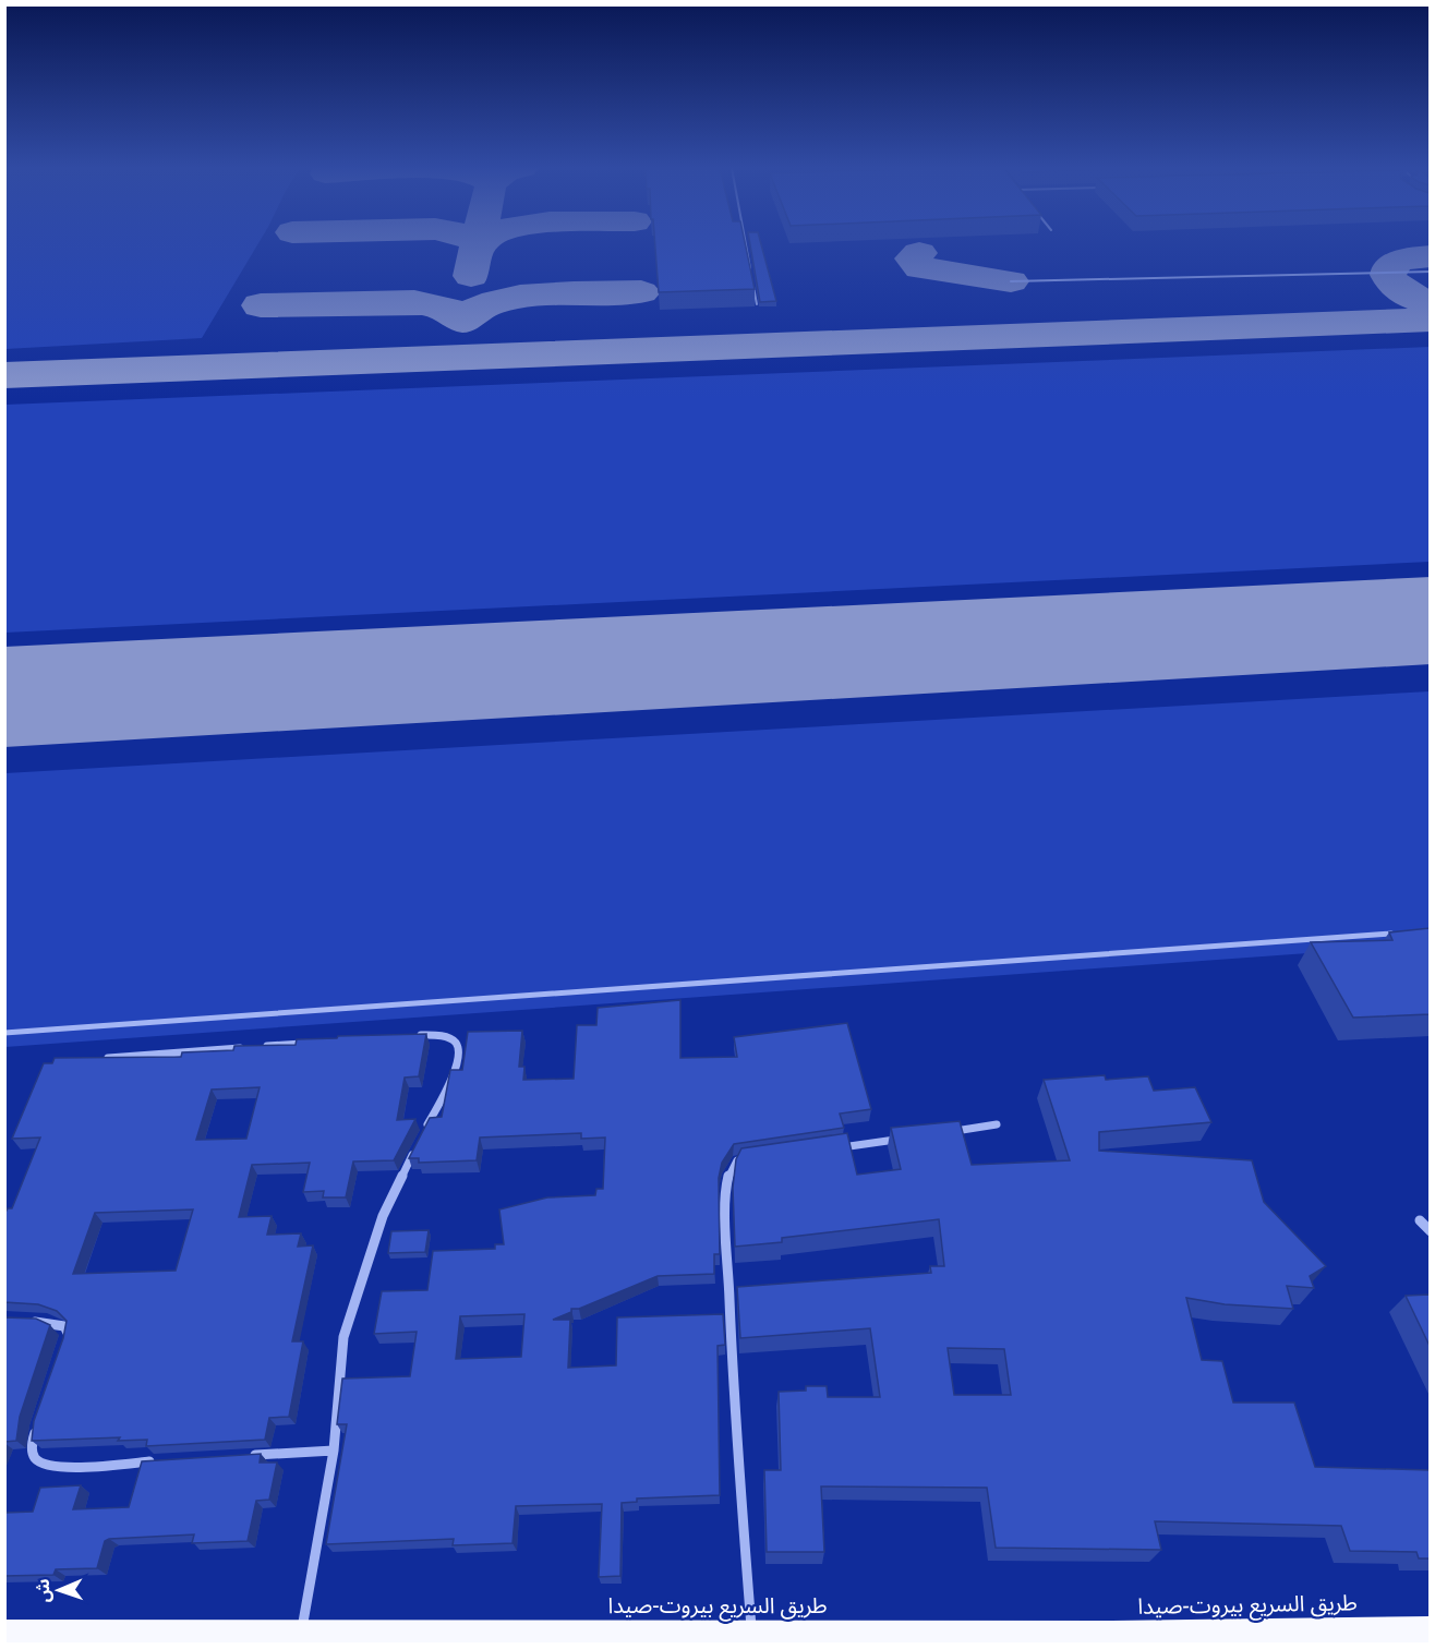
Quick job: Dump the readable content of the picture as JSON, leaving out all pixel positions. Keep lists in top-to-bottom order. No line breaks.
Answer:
{"streets":{"highway":["طريق السريع بيروت-صيدا"]},"north":"left"}
